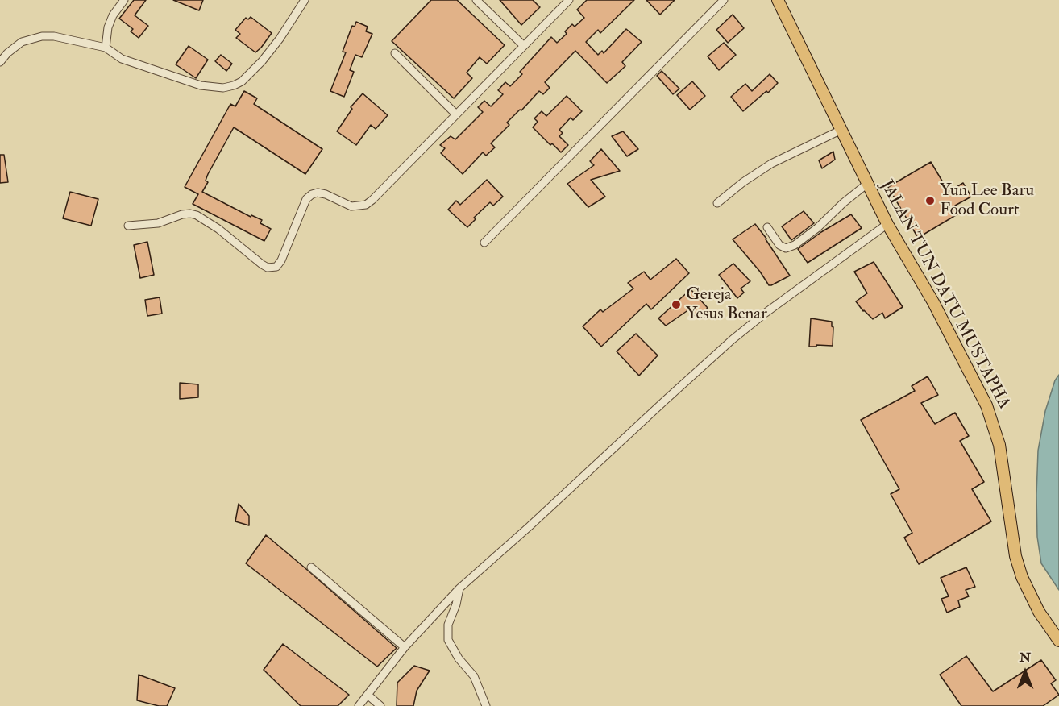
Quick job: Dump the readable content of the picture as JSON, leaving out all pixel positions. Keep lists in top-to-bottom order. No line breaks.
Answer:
{"streets":{"main road":["JALAN TUN DATU MUSTAPHA"]},"places":["Yun Lee Baru Food Court","Gereja Yesus Benar"],"north":"top"}
